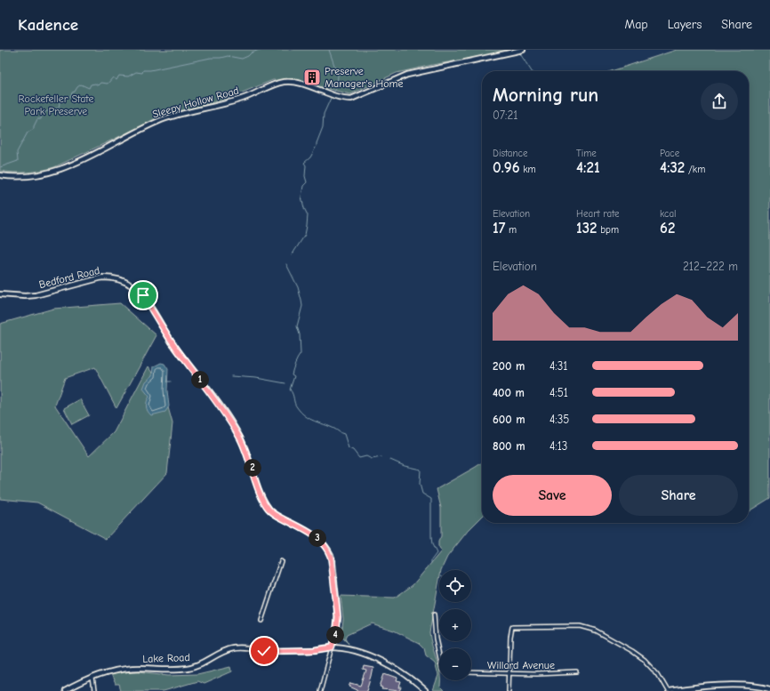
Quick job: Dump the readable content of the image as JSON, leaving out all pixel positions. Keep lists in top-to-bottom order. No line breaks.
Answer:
{"streets":{"street":["Sleepy Hollow Road","Bedford Road","Lake Road","Willard Avenue"]},"crossings":[["Bedford Road","Lake Road"]],"parks":["Rockefeller State Park Preserve"],"places":{"building":["Preserve Manager's Home"]},"page":{"header":"Kadence","nav":["Map","Layers","Share"],"heading":["Morning run","07:21"],"stats":[["Distance","0.96 km"],["Time","4:21"],["Pace","4:32 /km"],["Elevation","17 m"],["Heart rate","132 bpm"],["kcal","62"]],"chart":["Elevation","212–222 m"],"list":[{"name":"200 m","note":"4:31"},{"name":"400 m","note":"4:51"},{"name":"600 m","note":"4:35"},{"name":"800 m","note":"4:13"}],"pins":["1","2","3","4"],"buttons":["Save","Share"],"map_buttons":["+","−"]}}
